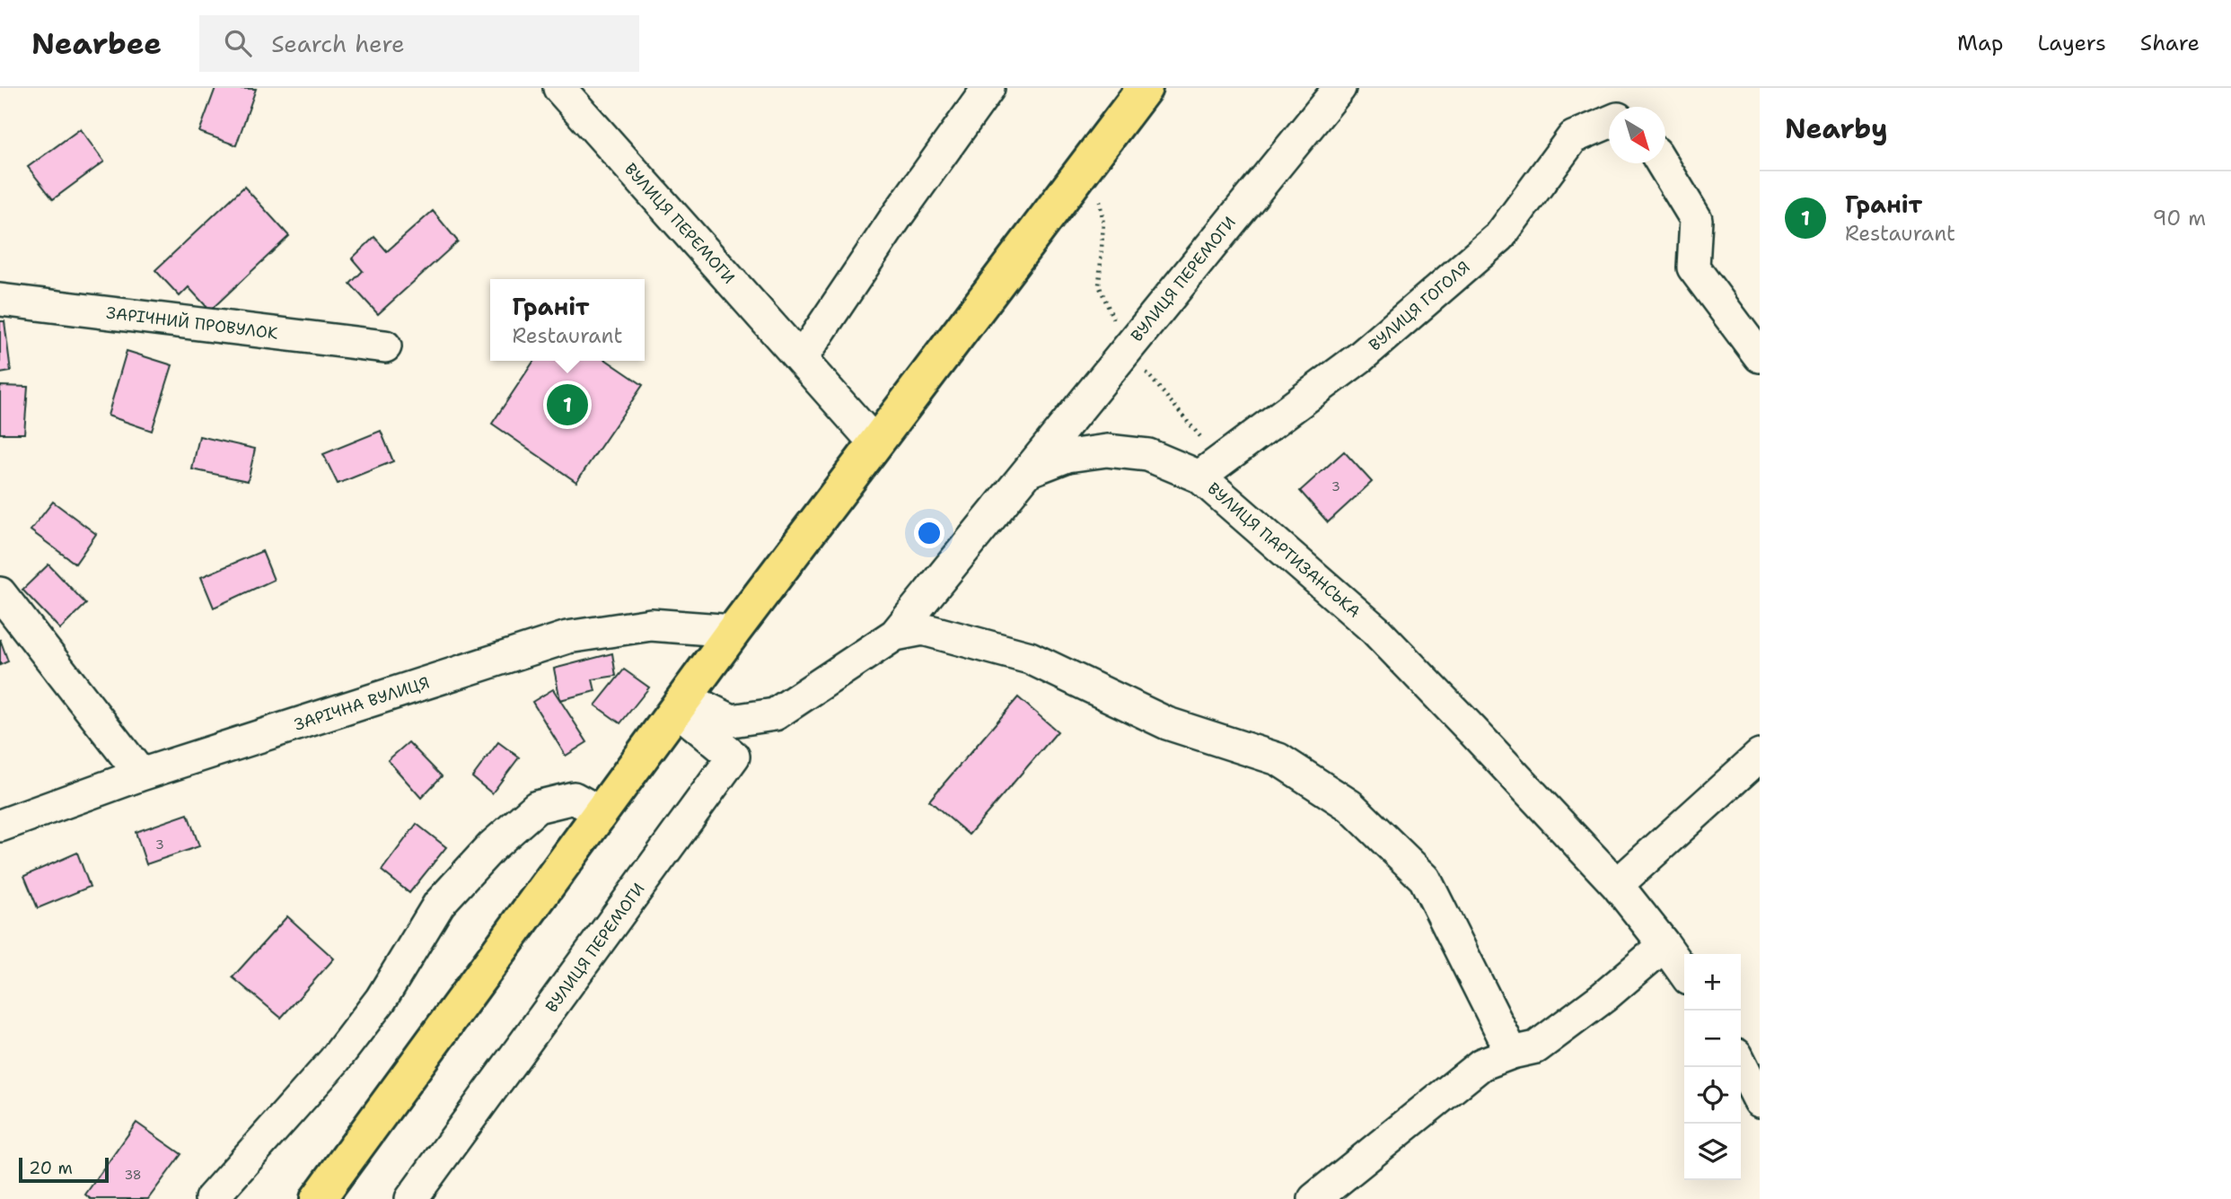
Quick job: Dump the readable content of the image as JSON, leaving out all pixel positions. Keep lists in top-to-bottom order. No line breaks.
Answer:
{"streets":{"street":["ВУЛИЦЯ ПЕРЕМОГИ","ВУЛИЦЯ ГОГОЛЯ","ЗАРІЧНИЙ ПРОВУЛОК","ВУЛИЦЯ ПАРТИЗАНСЬКА","ЗАРІЧНА ВУЛИЦЯ"]},"crossings":[["ВУЛИЦЯ ПЕРЕМОГИ","ВУЛИЦЯ ПАРТИЗАНСЬКА"],["ВУЛИЦЯ ГОГОЛЯ","ВУЛИЦЯ ПАРТИЗАНСЬКА"]],"house_numbers":["3","3","38"],"scale_bar":"20 m","north":"bottom right","page":{"header":"Nearbee","search":"Search here","nav":["Map","Layers","Share"],"heading":"Nearby","list":[{"mark":"1","name":"Граніт","note":"Restaurant","value":"90 m"}],"popup":["Граніт","Restaurant"],"pins":"1","map_buttons":["+","−"],"scale":"20 m"}}
